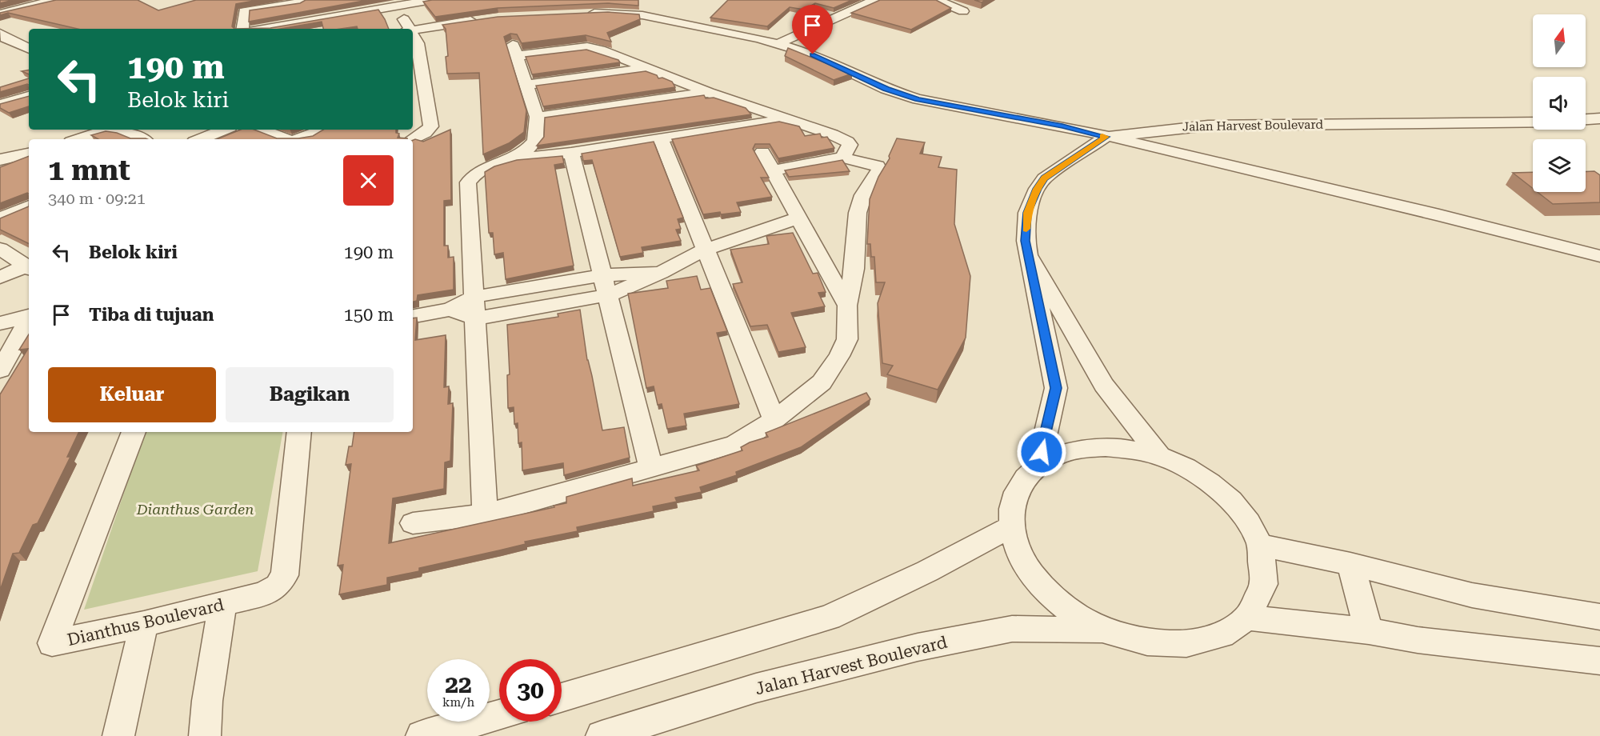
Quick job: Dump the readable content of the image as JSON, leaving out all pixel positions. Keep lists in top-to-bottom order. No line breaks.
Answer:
{"streets":{"street":["Jalan Harvest Boulevard","Dianthus Boulevard"]},"parks":["Dianthus Garden"],"north":"top","page":{"turn":["190 m","Belok kiri"],"heading":["1 mnt","340 m · 09:21"],"list":[{"name":"Belok kiri","value":"190 m"},{"name":"Tiba di tujuan","value":"150 m"}],"buttons":["Keluar","Bagikan"],"speed":"22 km/h","limit":"30"}}
